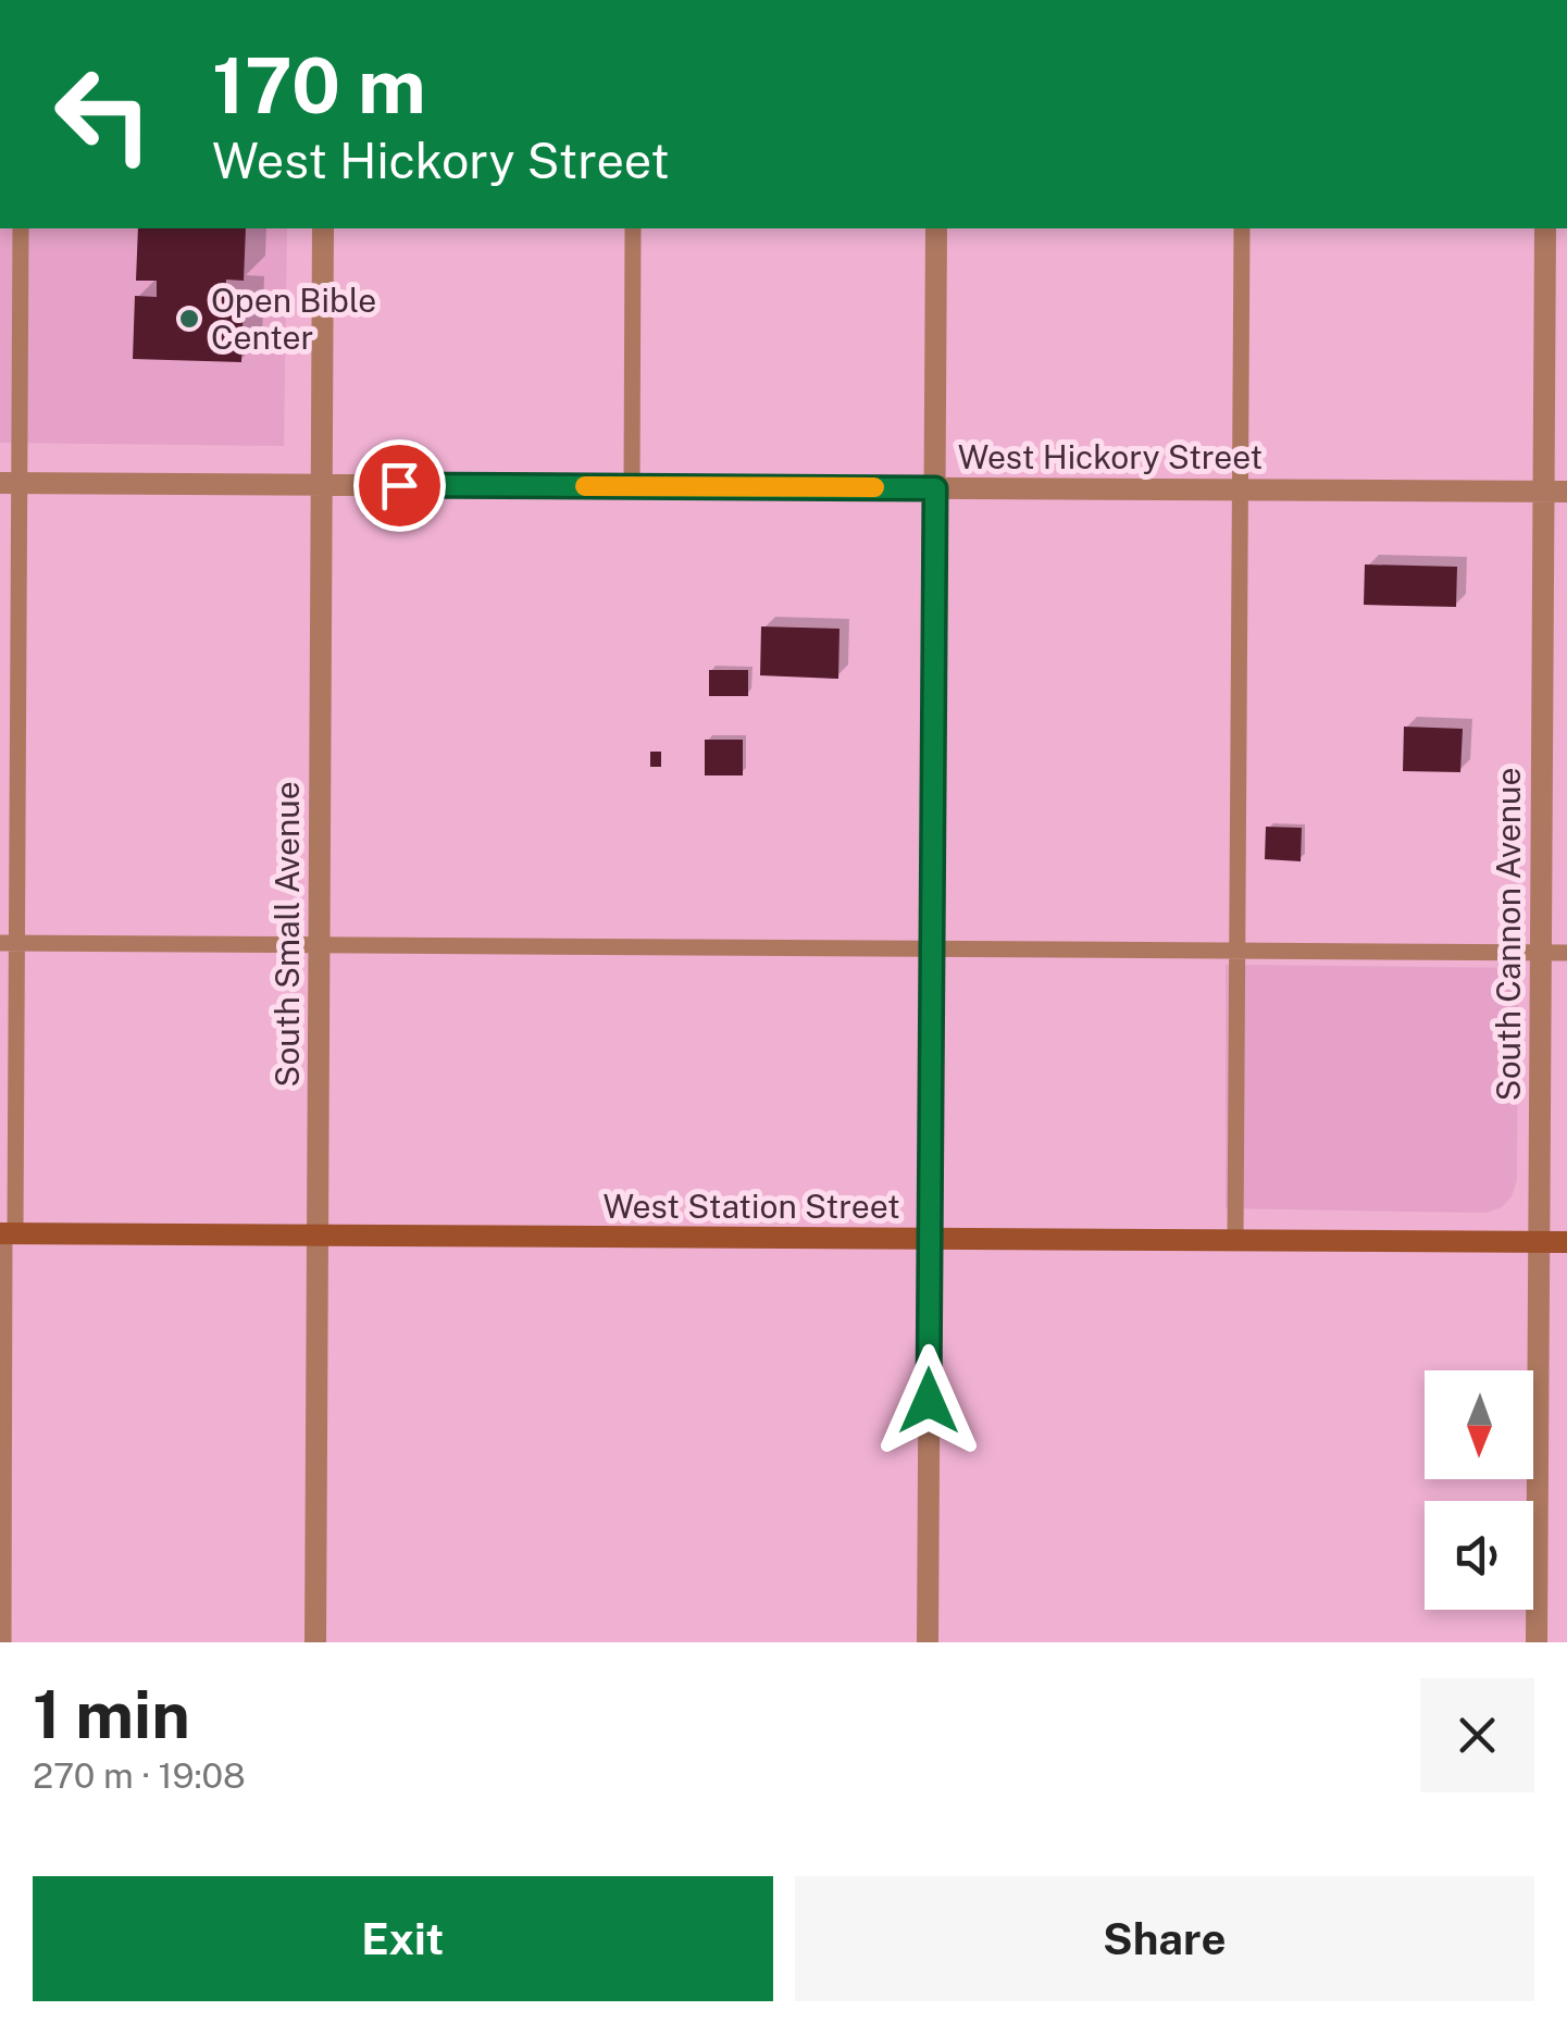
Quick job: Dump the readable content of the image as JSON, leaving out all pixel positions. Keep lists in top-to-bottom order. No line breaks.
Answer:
{"streets":{"main road":["West Station Street"],"street":["West Hickory Street","South Small Avenue","South Cannon Avenue"]},"crossings":[["West Hickory Street","South Small Avenue"],["West Hickory Street","South Cannon Avenue"],["South Small Avenue","West Station Street"],["South Cannon Avenue","West Station Street"]],"places":["Open Bible Center"],"north":"bottom","page":{"turn":["170 m","West Hickory Street"],"heading":["1 min","270 m · 19:08"],"buttons":["Exit","Share"]}}
